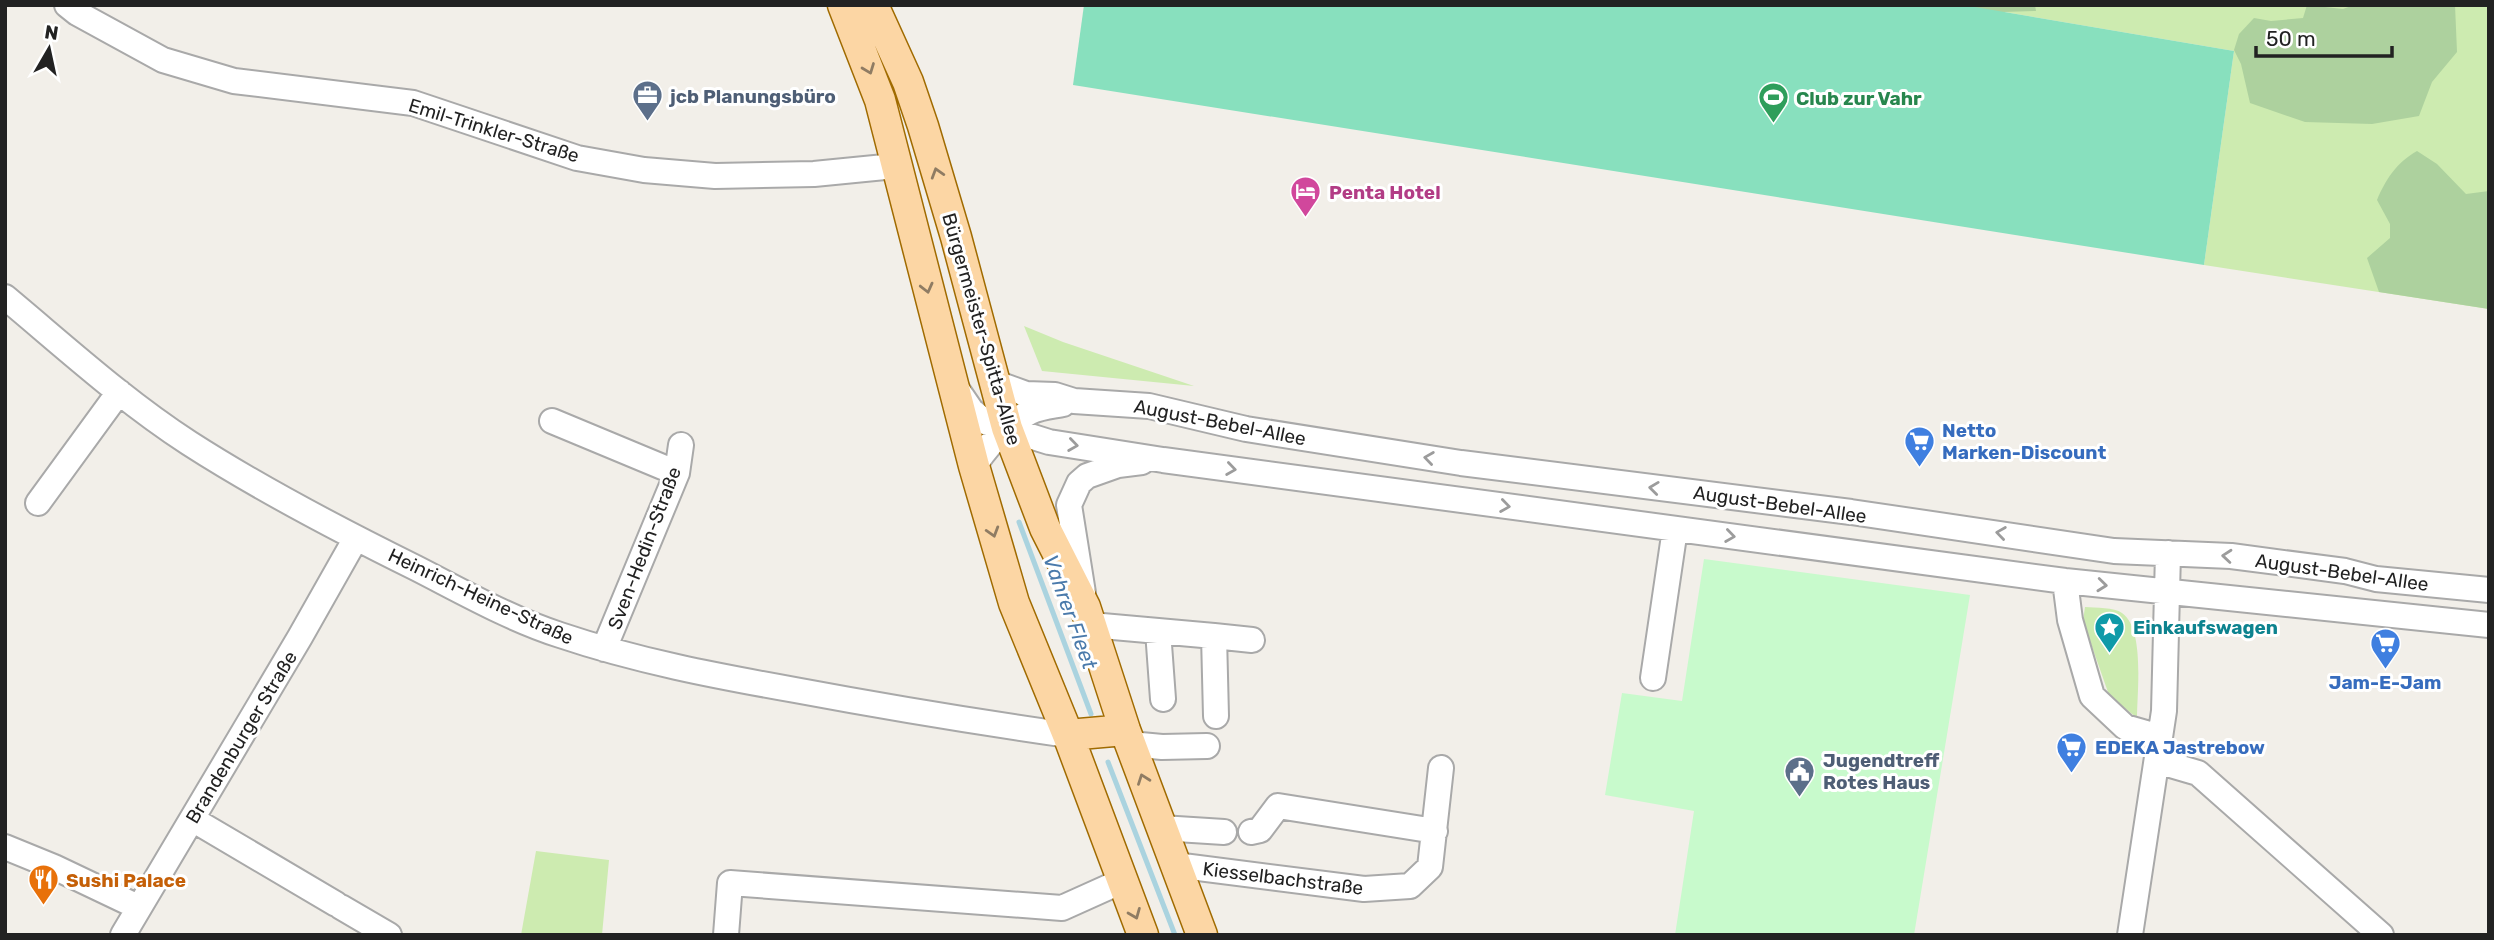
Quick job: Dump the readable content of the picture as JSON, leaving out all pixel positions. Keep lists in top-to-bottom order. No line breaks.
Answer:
{"streets":{"main road":["Bürgermeister-Spitta-Allee"],"street":["Emil-Trinkler-Straße","August-Bebel-Allee","Sven-Hedin-Straße","Heinrich-Heine-Straße","Brandenburger Straße","Kiesselbachstraße"]},"crossings":[["Emil-Trinkler-Straße","Bürgermeister-Spitta-Allee"],["Bürgermeister-Spitta-Allee","August-Bebel-Allee"],["Bürgermeister-Spitta-Allee","Heinrich-Heine-Straße"],["Bürgermeister-Spitta-Allee","Kiesselbachstraße"],["Sven-Hedin-Straße","Heinrich-Heine-Straße"],["Heinrich-Heine-Straße","Brandenburger Straße"]],"water":["Vahrer Fleet"],"places":{"office":["jcb Planungsbüro"],"sports":["Club zur Vahr"],"hotel":["Penta Hotel"],"supermarket":["Netto Marken-Discount","Jam-E-Jam","EDEKA Jastrebow"],"place":["Einkaufswagen"],"public building":["Jugendtreff Rotes Haus"],"restaurant":["Sushi Palace"]},"scale_bar":"50 m","north":"top"}
